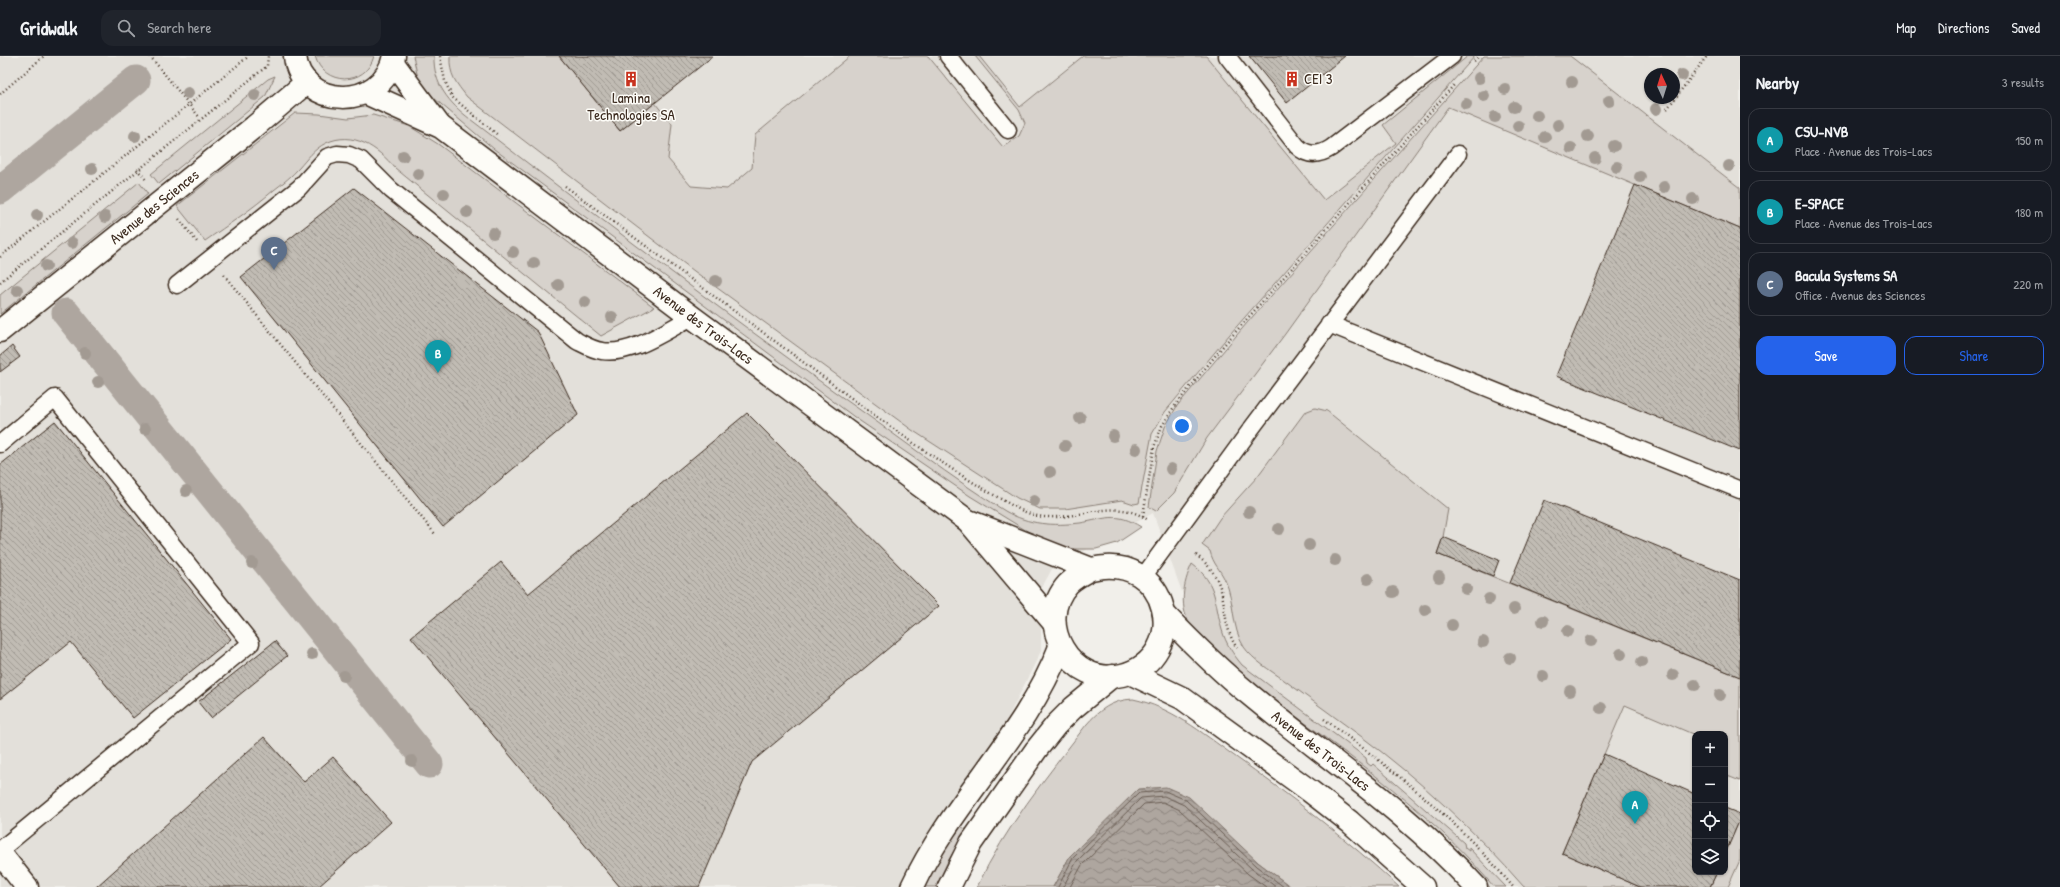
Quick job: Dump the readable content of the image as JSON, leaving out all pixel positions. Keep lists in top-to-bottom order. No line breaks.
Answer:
{"streets":{"main road":["Avenue des Sciences","Avenue des Trois-Lacs"]},"places":{"building":["Lamina Technologies SA","CEI 3"]},"north":"top","page":{"header":"Gridwalk","search":"Search here","nav":["Map","Directions","Saved"],"heading":["Nearby","3 results"],"list":[{"mark":"A","name":"CSU-NVB","note":"Place · Avenue des Trois-Lacs","value":"150 m"},{"mark":"B","name":"E-SPACE","note":"Place · Avenue des Trois-Lacs","value":"180 m"},{"mark":"C","name":"Bacula Systems SA","note":"Office · Avenue des Sciences","value":"220 m"}],"pins":["C","B","A"],"buttons":["Save","Share"],"map_buttons":["+","−"]}}
